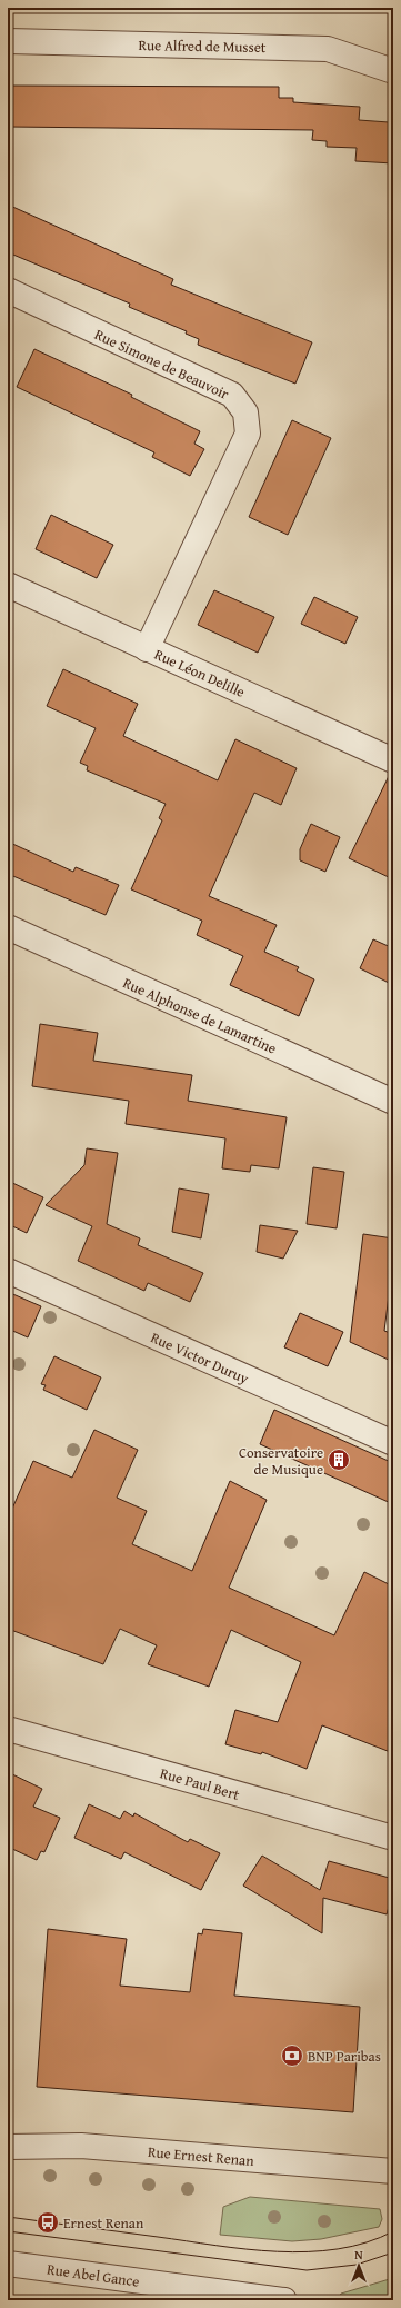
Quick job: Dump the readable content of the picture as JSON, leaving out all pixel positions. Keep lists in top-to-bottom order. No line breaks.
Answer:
{"streets":{"street":["Rue Alfred de Musset","Rue Simone de Beauvoir","Rue Léon Delille","Rue Alphonse de Lamartine","Rue Victor Duruy","Rue Paul Bert","Rue Ernest Renan","Rue Abel Gance"]},"crossings":[["Rue Simone de Beauvoir","Rue Léon Delille"]],"places":{"building":["Conservatoire de Musique"],"bank":["BNP Paribas"],"bus stop":["Ernest Renan"]},"north":"top"}
